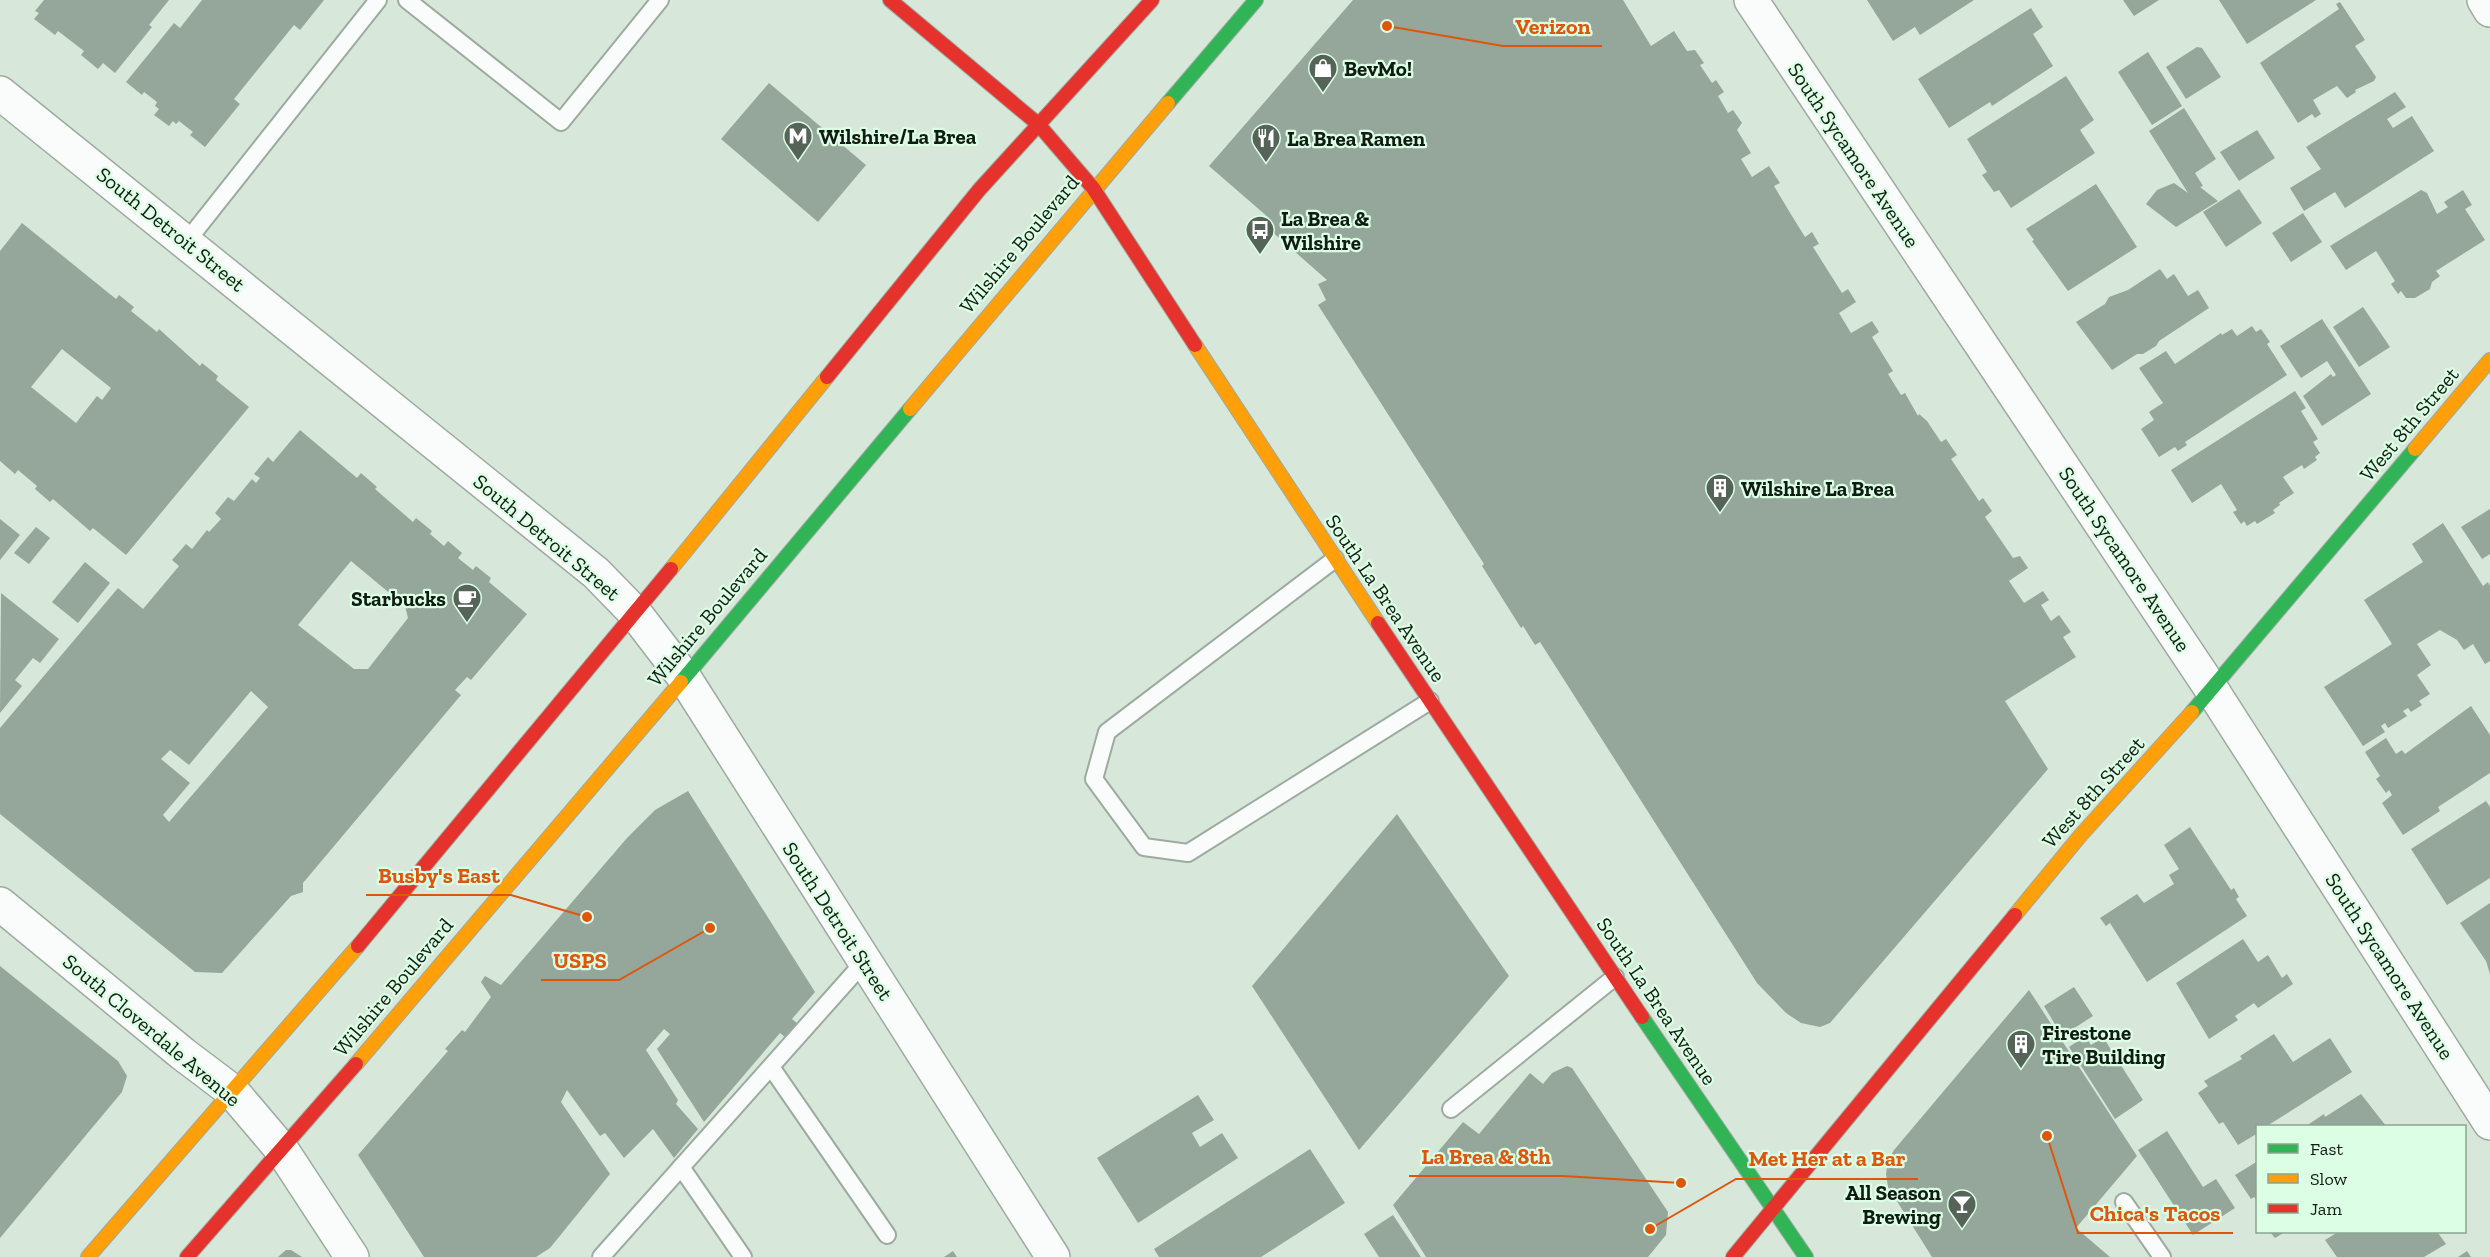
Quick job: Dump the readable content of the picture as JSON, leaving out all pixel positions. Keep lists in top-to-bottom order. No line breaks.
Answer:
{"streets":{"main road":["Wilshire Boulevard","West 8th Street","South La Brea Avenue"],"street":["South Sycamore Avenue","South Detroit Street","South Cloverdale Avenue"]},"crossings":[["South Sycamore Avenue","West 8th Street"],["South Detroit Street","Wilshire Boulevard"],["Wilshire Boulevard","South La Brea Avenue"],["Wilshire Boulevard","South Cloverdale Avenue"],["West 8th Street","South La Brea Avenue"]],"places":{"other":["Verizon","Busby's East","USPS","Chica's Tacos","La Brea & 8th","Met Her at a Bar"],"shop":["BevMo!"],"metro station":["Wilshire/La Brea"],"restaurant":["La Brea Ramen"],"bus stop":["La Brea & Wilshire"],"building":["Wilshire La Brea","Firestone Tire Building"],"cafe":["Starbucks"],"bar":["All Season Brewing"]},"legend":["Fast","Slow","Jam"]}
